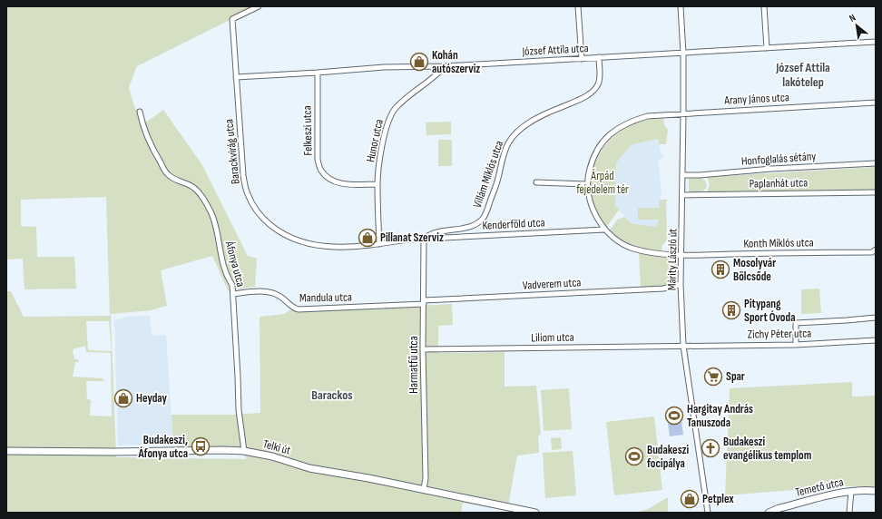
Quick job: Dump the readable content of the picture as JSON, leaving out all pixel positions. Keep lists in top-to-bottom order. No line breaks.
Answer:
{"streets":{"main road":["Telki út","Temető utca"],"street":["József Attila utca","Arany János utca","Felkeszi utca","Hunor utca","Barackvirág utca","Honfoglalás sétány","Villám Miklós utca","Paplanhát utca","Kenderföld utca","Konth Miklós utca","Márity László út","Áfonya utca","Vadverem utca","Mandula utca","Zichy Péter utca","Liliom utca","Harmatfű utca"]},"crossings":[["József Attila utca","Felkeszi utca"],["József Attila utca","Hunor utca"],["József Attila utca","Barackvirág utca"],["József Attila utca","Villám Miklós utca"],["József Attila utca","Márity László út"],["Arany János utca","Márity László út"],["Felkeszi utca","Hunor utca"],["Hunor utca","Barackvirág utca"],["Barackvirág utca","Villám Miklós utca"],["Barackvirág utca","Kenderföld utca"],["Barackvirág utca","Harmatfű utca"],["Honfoglalás sétány","Márity László út"],["Villám Miklós utca","Kenderföld utca"],["Villám Miklós utca","Harmatfű utca"],["Paplanhát utca","Márity László út"],["Kenderföld utca","Konth Miklós utca"],["Kenderföld utca","Harmatfű utca"],["Konth Miklós utca","Márity László út"],["Márity László út","Vadverem utca"],["Márity László út","Zichy Péter utca"],["Márity László út","Liliom utca"],["Áfonya utca","Mandula utca"],["Áfonya utca","Telki út"],["Vadverem utca","Mandula utca"],["Vadverem utca","Harmatfű utca"],["Mandula utca","Harmatfű utca"],["Zichy Péter utca","Liliom utca"],["Liliom utca","Harmatfű utca"],["Harmatfű utca","Telki út"]],"districts":["József Attila lakótelep","Barackos"],"parks":["Árpád fejedelem tér"],"places":{"shop":["Kohán autószerviz","Pillanat Szerviz","Heyday","Petplex"],"building":["Mosolyvár Bölcsőde","Pitypang Sport Óvoda"],"supermarket":["Spar"],"sports":["Hargitay András Tanuszoda","Budakeszi focipálya"],"bus stop":["Budakeszi, Áfonya utca"],"church":["Budakeszi evangélikus templom"]},"north":"top left"}
